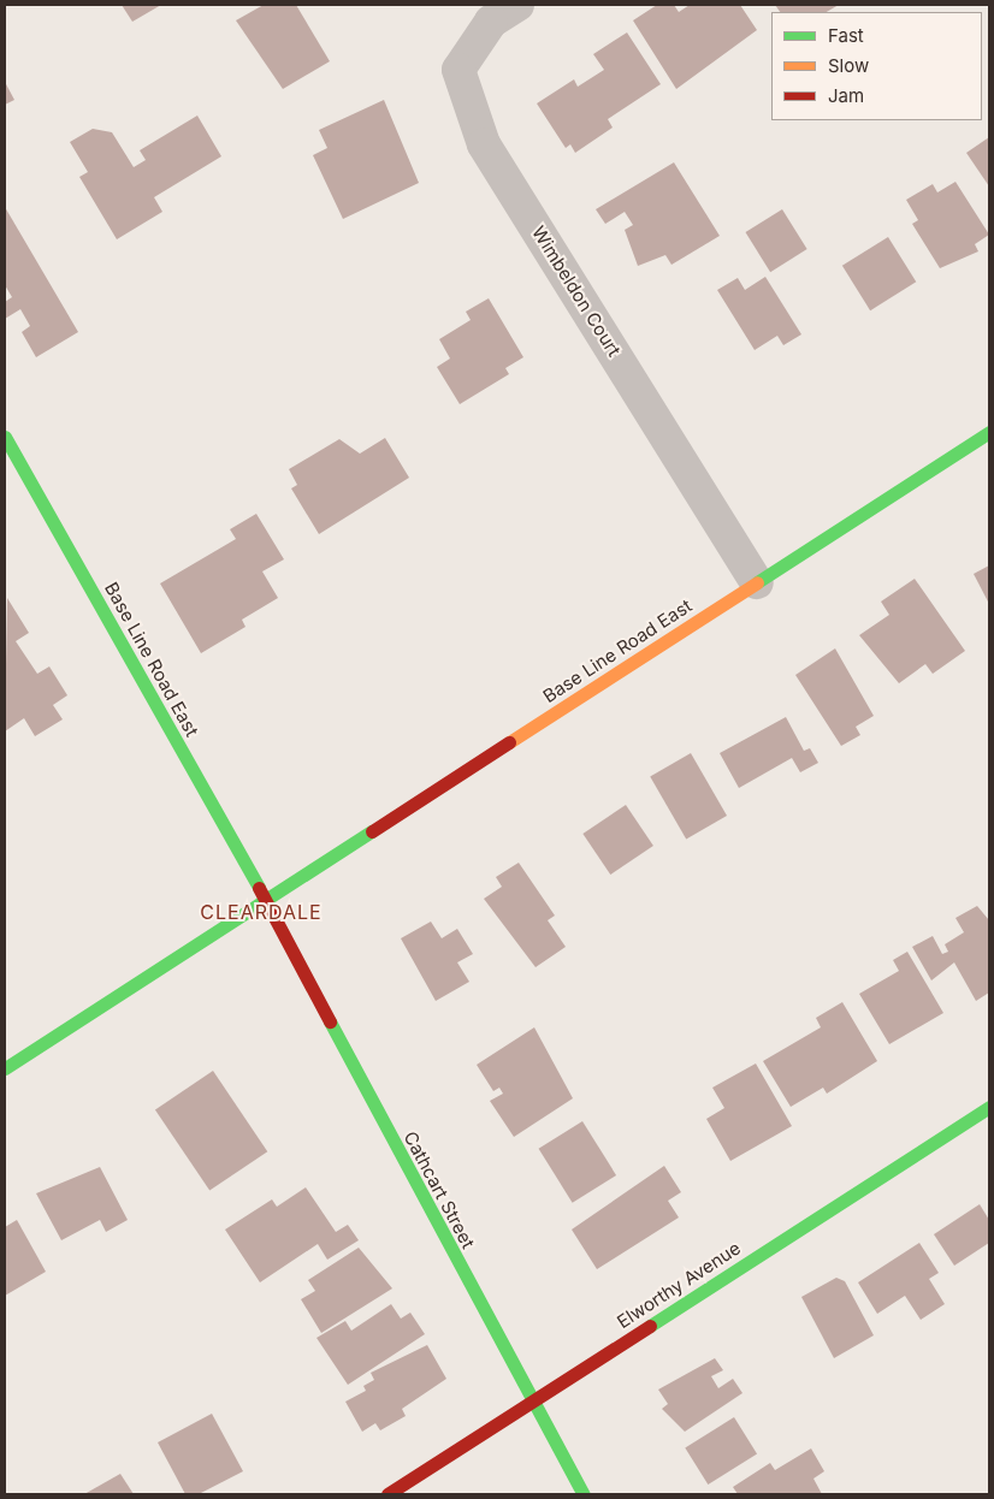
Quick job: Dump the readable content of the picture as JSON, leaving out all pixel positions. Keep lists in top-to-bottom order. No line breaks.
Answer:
{"streets":{"street":["Wimbeldon Court","Base Line Road East","Cathcart Street","Elworthy Avenue"]},"crossings":[["Wimbeldon Court","Base Line Road East"],["Base Line Road East","Cathcart Street"],["Cathcart Street","Elworthy Avenue"]],"districts":["CLEARDALE"],"legend":["Fast","Slow","Jam"]}
